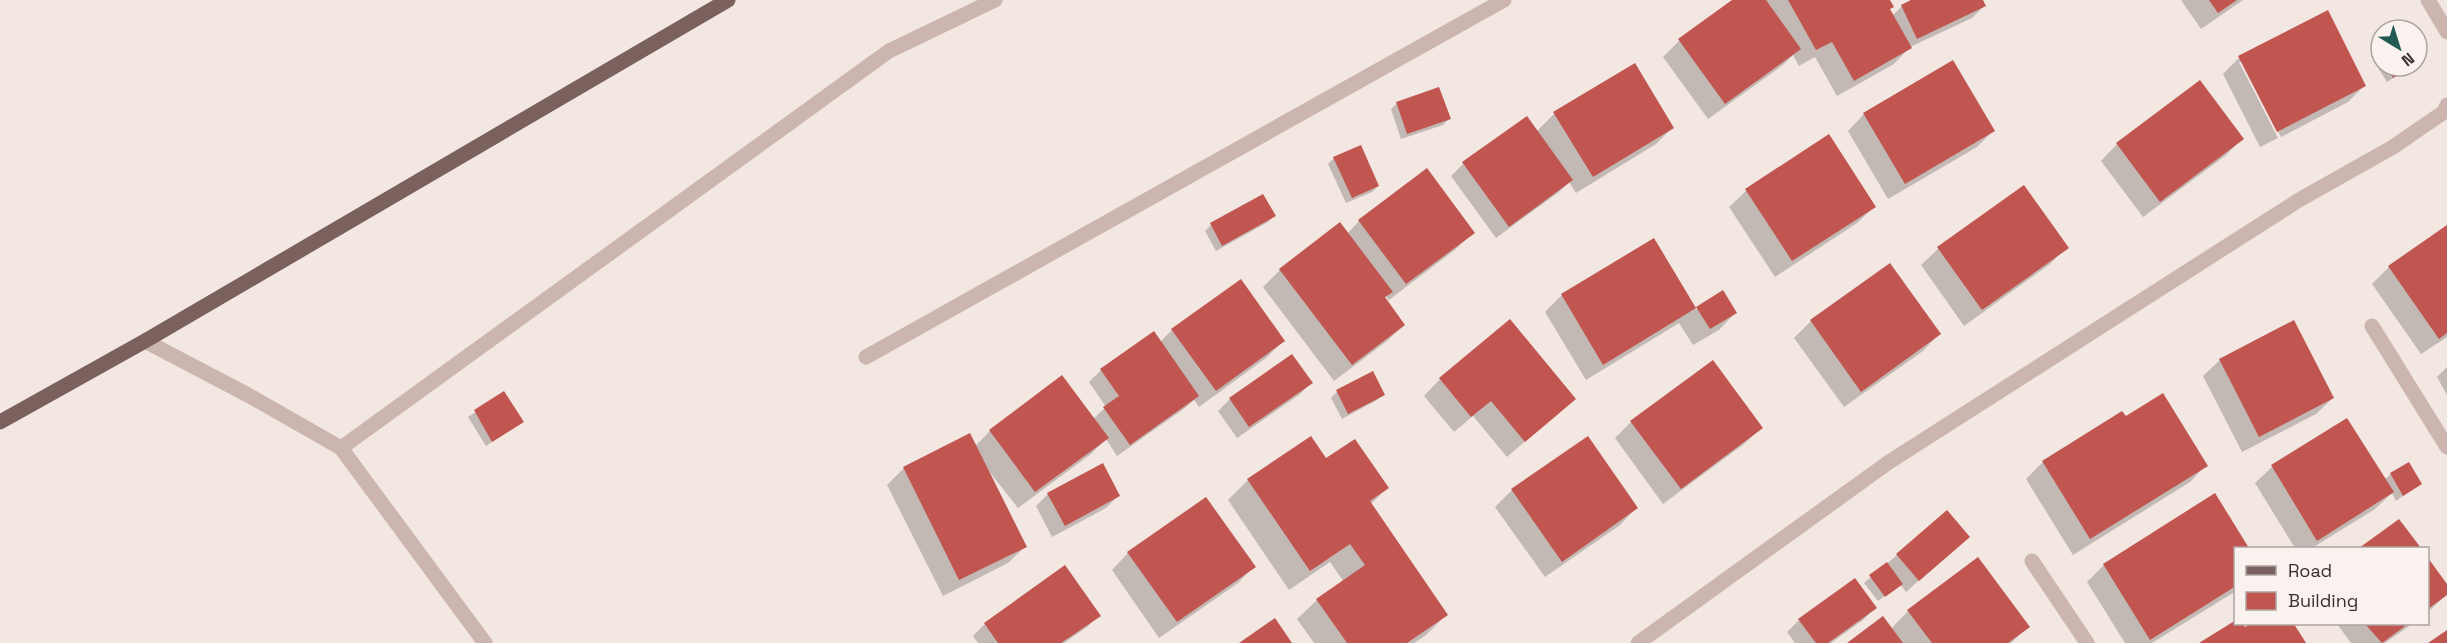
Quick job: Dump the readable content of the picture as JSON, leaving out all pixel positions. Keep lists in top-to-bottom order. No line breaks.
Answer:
{"legend":["Road","Building"],"north":"bottom right"}
